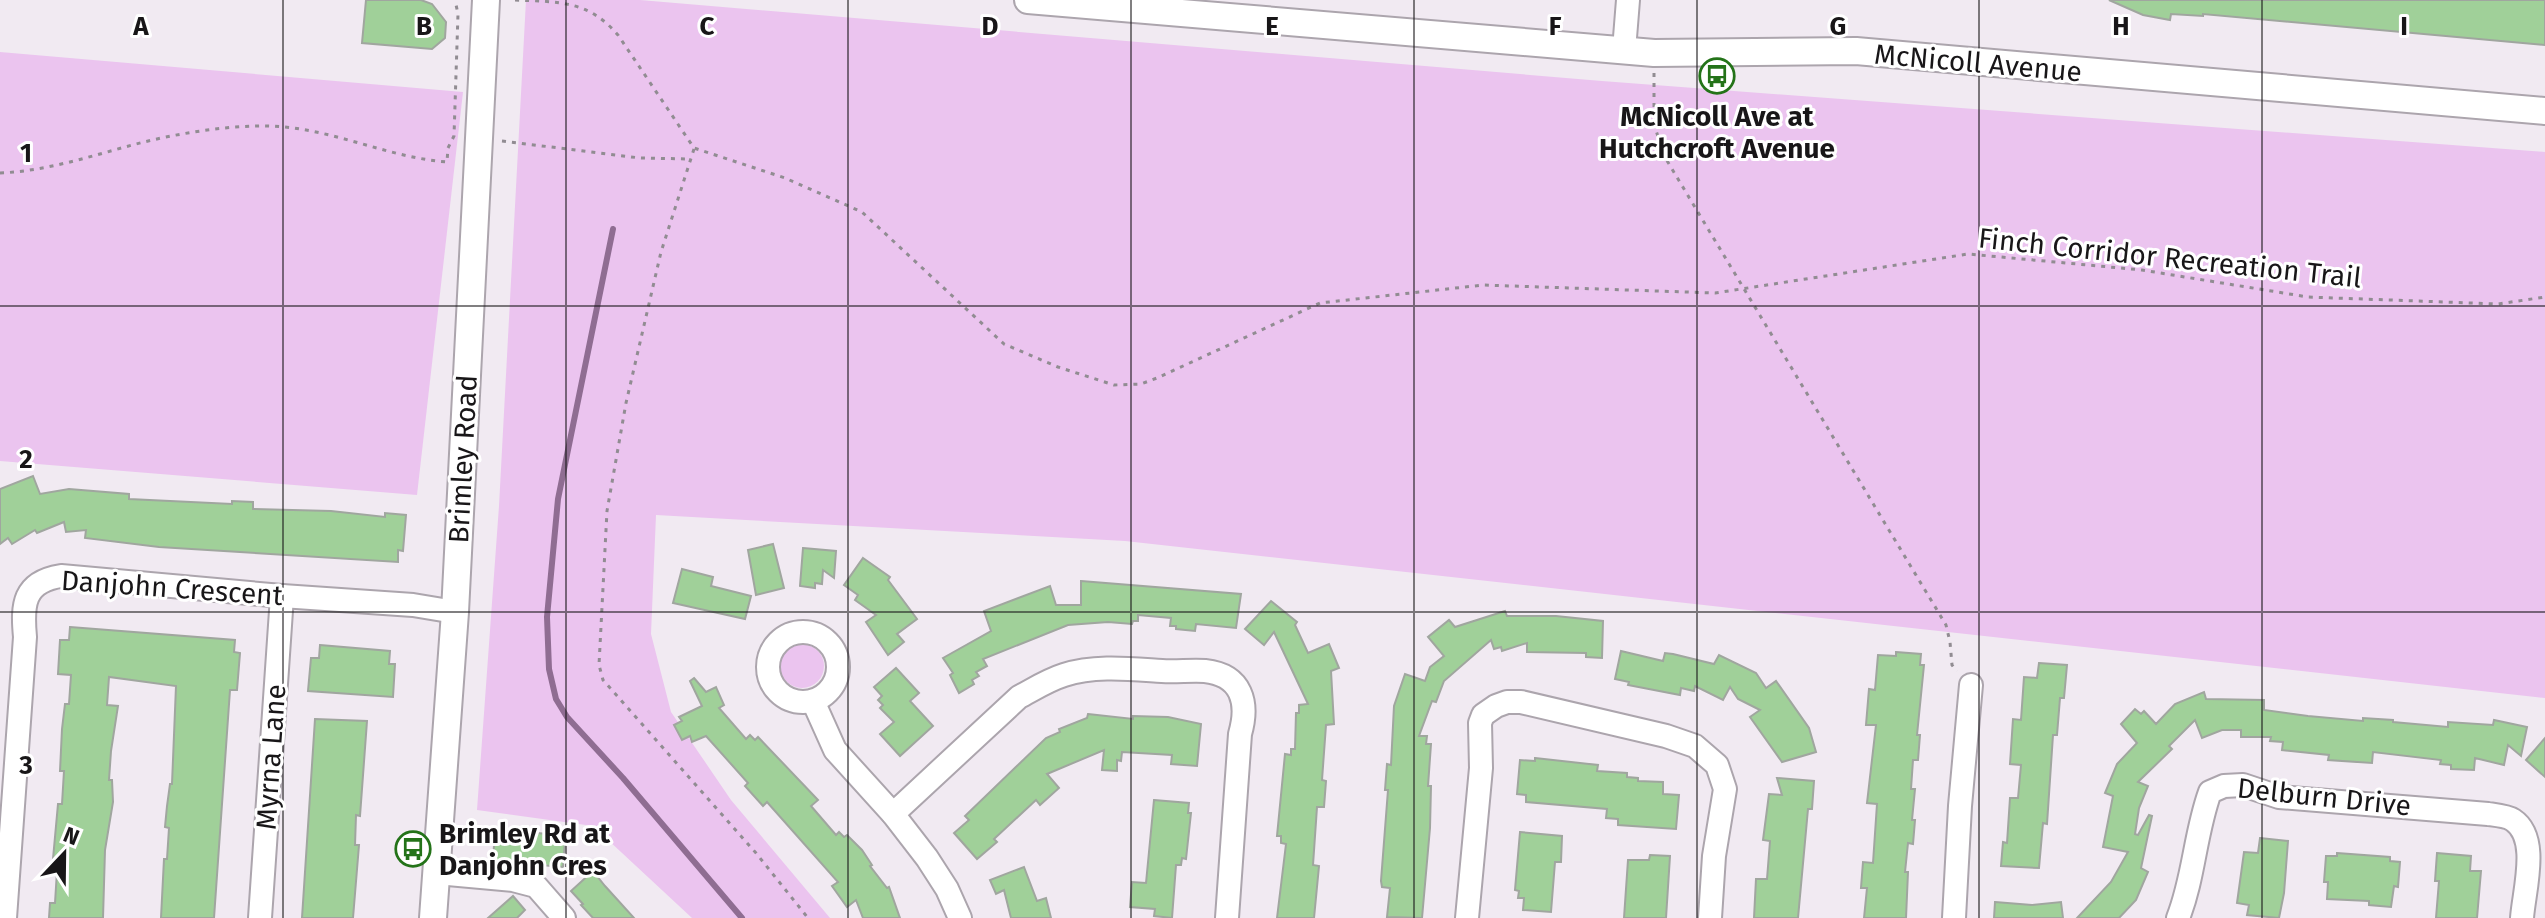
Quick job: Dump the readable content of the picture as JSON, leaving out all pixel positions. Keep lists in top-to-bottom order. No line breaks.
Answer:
{"streets":{"main road":["McNicoll Avenue","Brimley Road"],"street":["Danjohn Crescent","Myrna Lane","Delburn Drive"],"path":["Finch Corridor Recreation Trail"]},"crossings":[["Brimley Road","Danjohn Crescent"],["Danjohn Crescent","Myrna Lane"]],"places":{"bus stop":["McNicoll Ave at Hutchcroft Avenue","Brimley Rd at Danjohn Cres"]},"north":"top","grid":{"columns":["A","B","C","D","E","F","G","H","I"],"rows":["1","2","3"]}}
